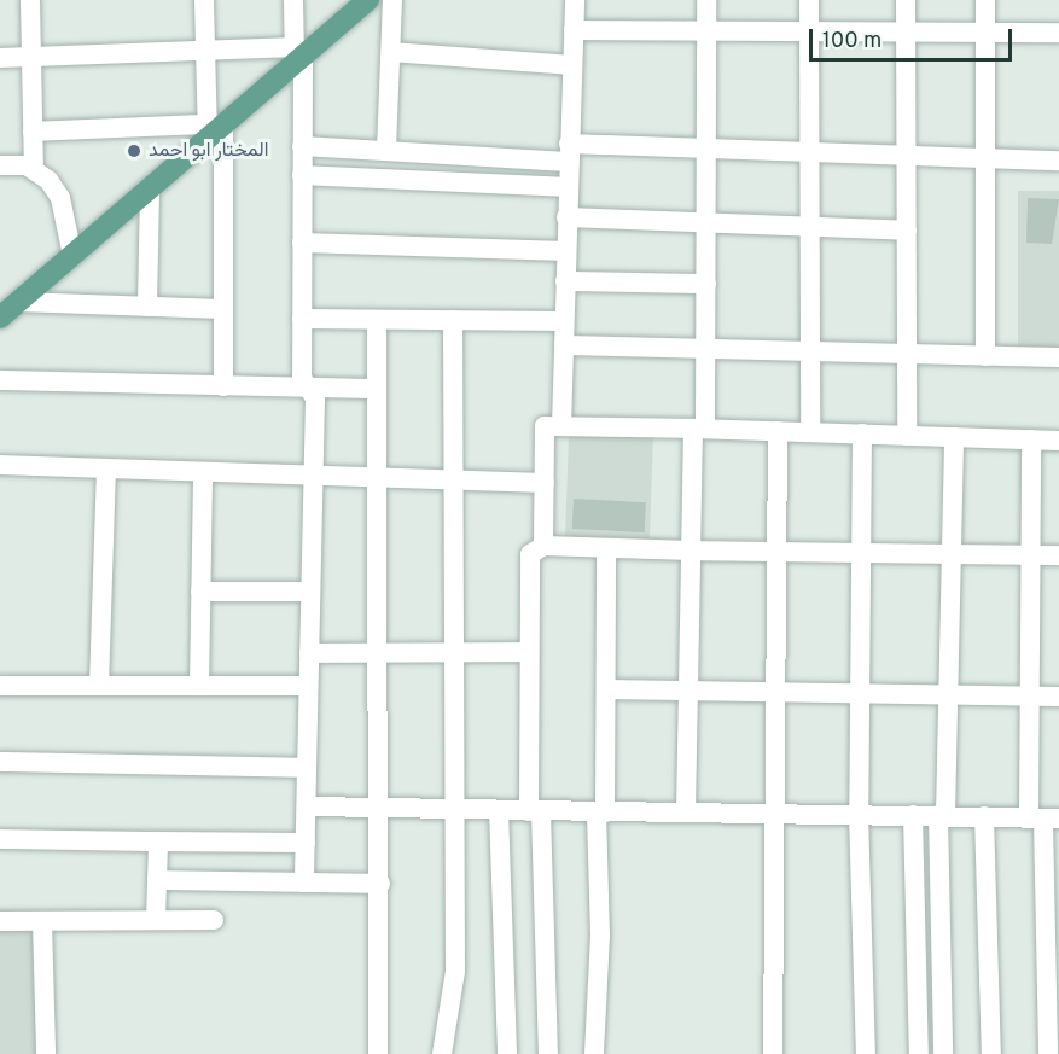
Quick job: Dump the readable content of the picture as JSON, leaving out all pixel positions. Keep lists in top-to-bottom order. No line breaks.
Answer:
{"places":["المختار ابو احمد"],"scale_bar":"100 m"}
